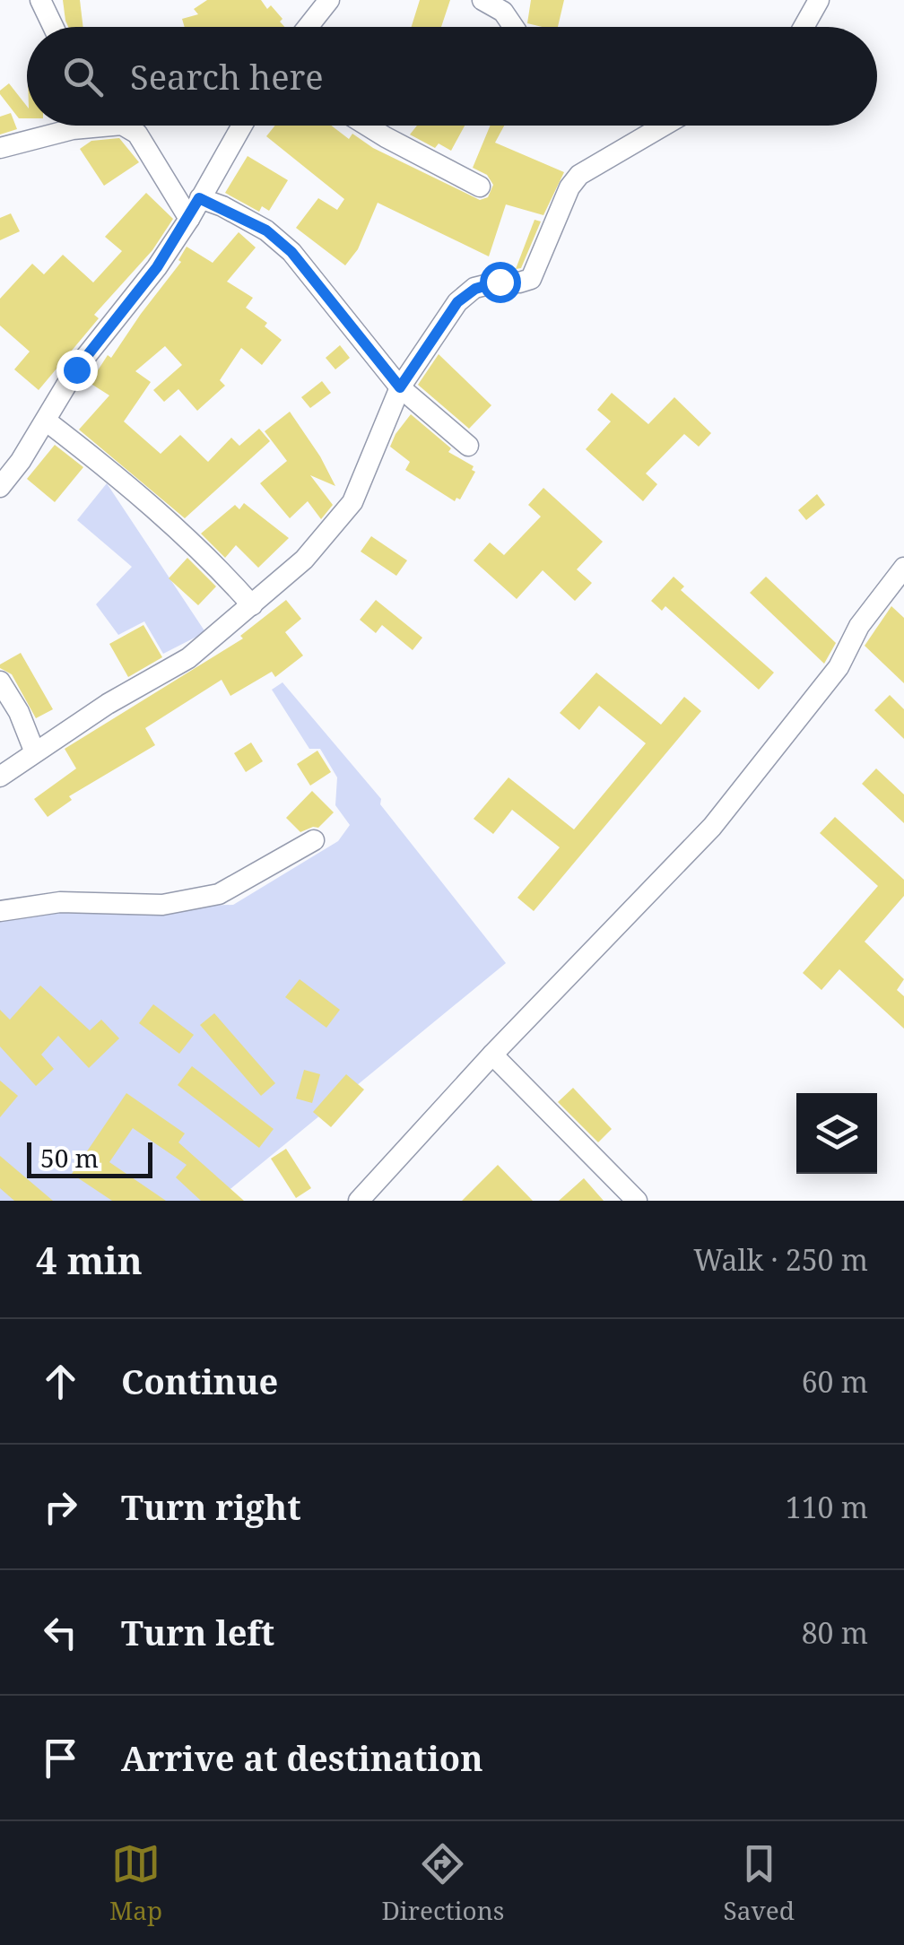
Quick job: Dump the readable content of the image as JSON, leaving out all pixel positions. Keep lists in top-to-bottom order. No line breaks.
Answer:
{"scale_bar":"50 m","page":{"search":"Search here","scale":"50 m","heading":["4 min","Walk · 250 m"],"list":[["Continue","60 m"],["Turn right","110 m"],["Turn left","80 m"],"Arrive at destination"],"nav":["Map","Directions","Saved"]}}
